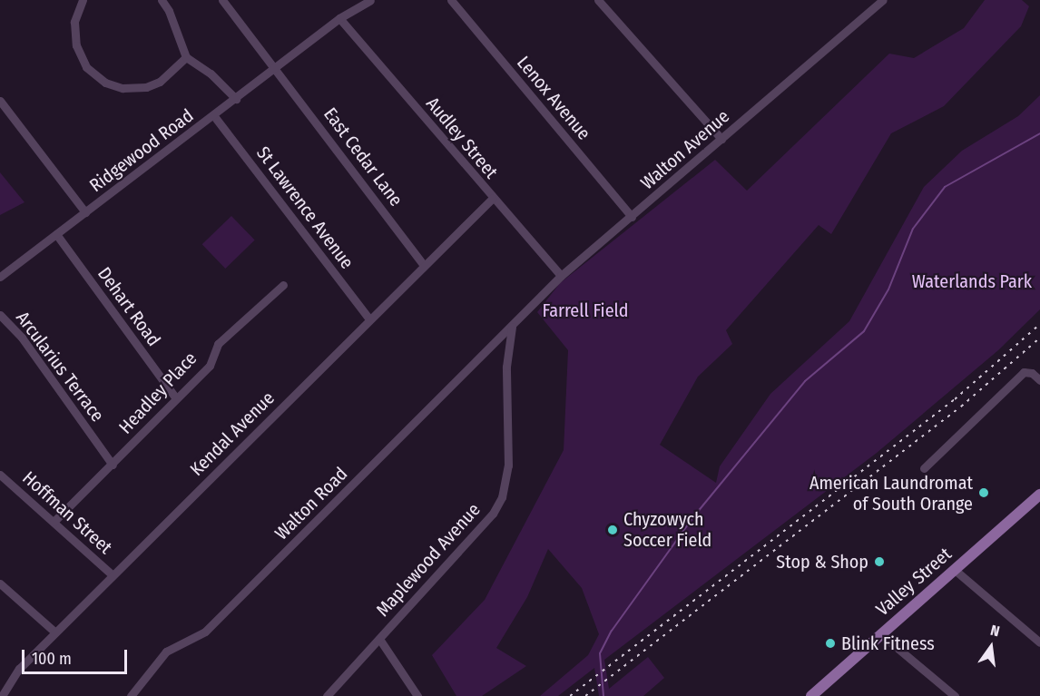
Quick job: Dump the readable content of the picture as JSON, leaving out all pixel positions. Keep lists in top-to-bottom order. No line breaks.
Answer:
{"streets":{"main road":["Valley Street"],"street":["Lenox Avenue","Audley Street","Walton Avenue","Ridgewood Road","East Cedar Lane","St Lawrence Avenue","Dehart Road","Arcularius Terrace","Headley Place","Kendal Avenue","Walton Road","Hoffman Street","Maplewood Avenue"]},"crossings":[["Lenox Avenue","Walton Avenue"],["Audley Street","Walton Avenue"],["Audley Street","Ridgewood Road"],["Audley Street","Kendal Avenue"],["Walton Avenue","Walton Road"],["Walton Avenue","Maplewood Avenue"],["Ridgewood Road","East Cedar Lane"],["Ridgewood Road","St Lawrence Avenue"],["Ridgewood Road","Dehart Road"],["East Cedar Lane","Kendal Avenue"],["St Lawrence Avenue","Kendal Avenue"],["Dehart Road","Headley Place"],["Arcularius Terrace","Headley Place"],["Headley Place","Hoffman Street"],["Kendal Avenue","Hoffman Street"],["Walton Road","Maplewood Avenue"]],"parks":["Waterlands Park","Farrell Field"],"places":["American Laundromat of South Orange","Chyzowych Soccer Field","Stop & Shop","Blink Fitness"],"scale_bar":"100 m","north":"top"}
